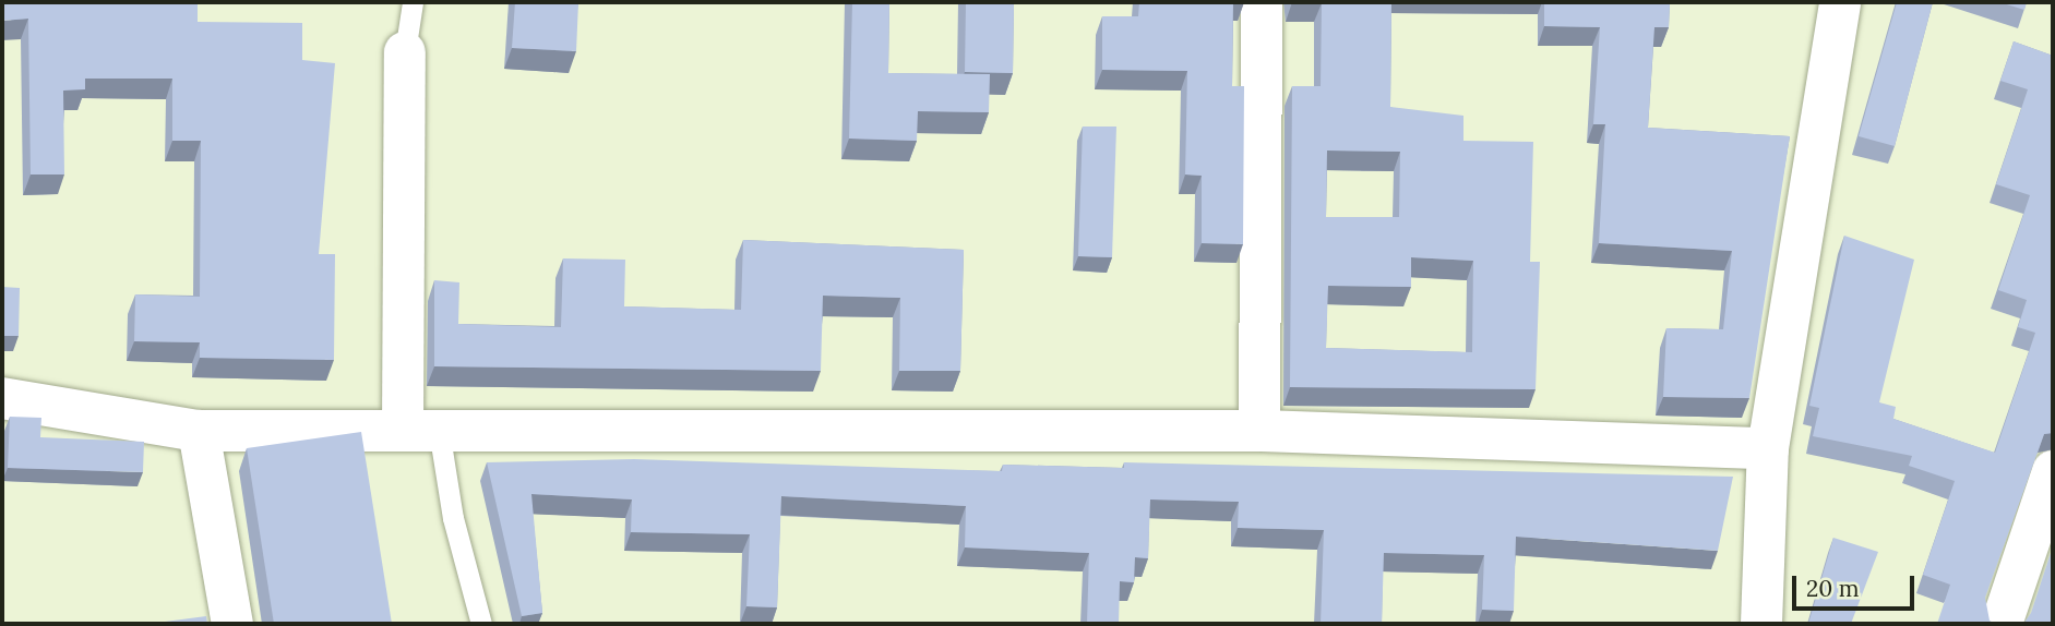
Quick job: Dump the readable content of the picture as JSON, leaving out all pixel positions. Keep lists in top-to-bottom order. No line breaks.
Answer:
{"scale_bar":"20 m"}
